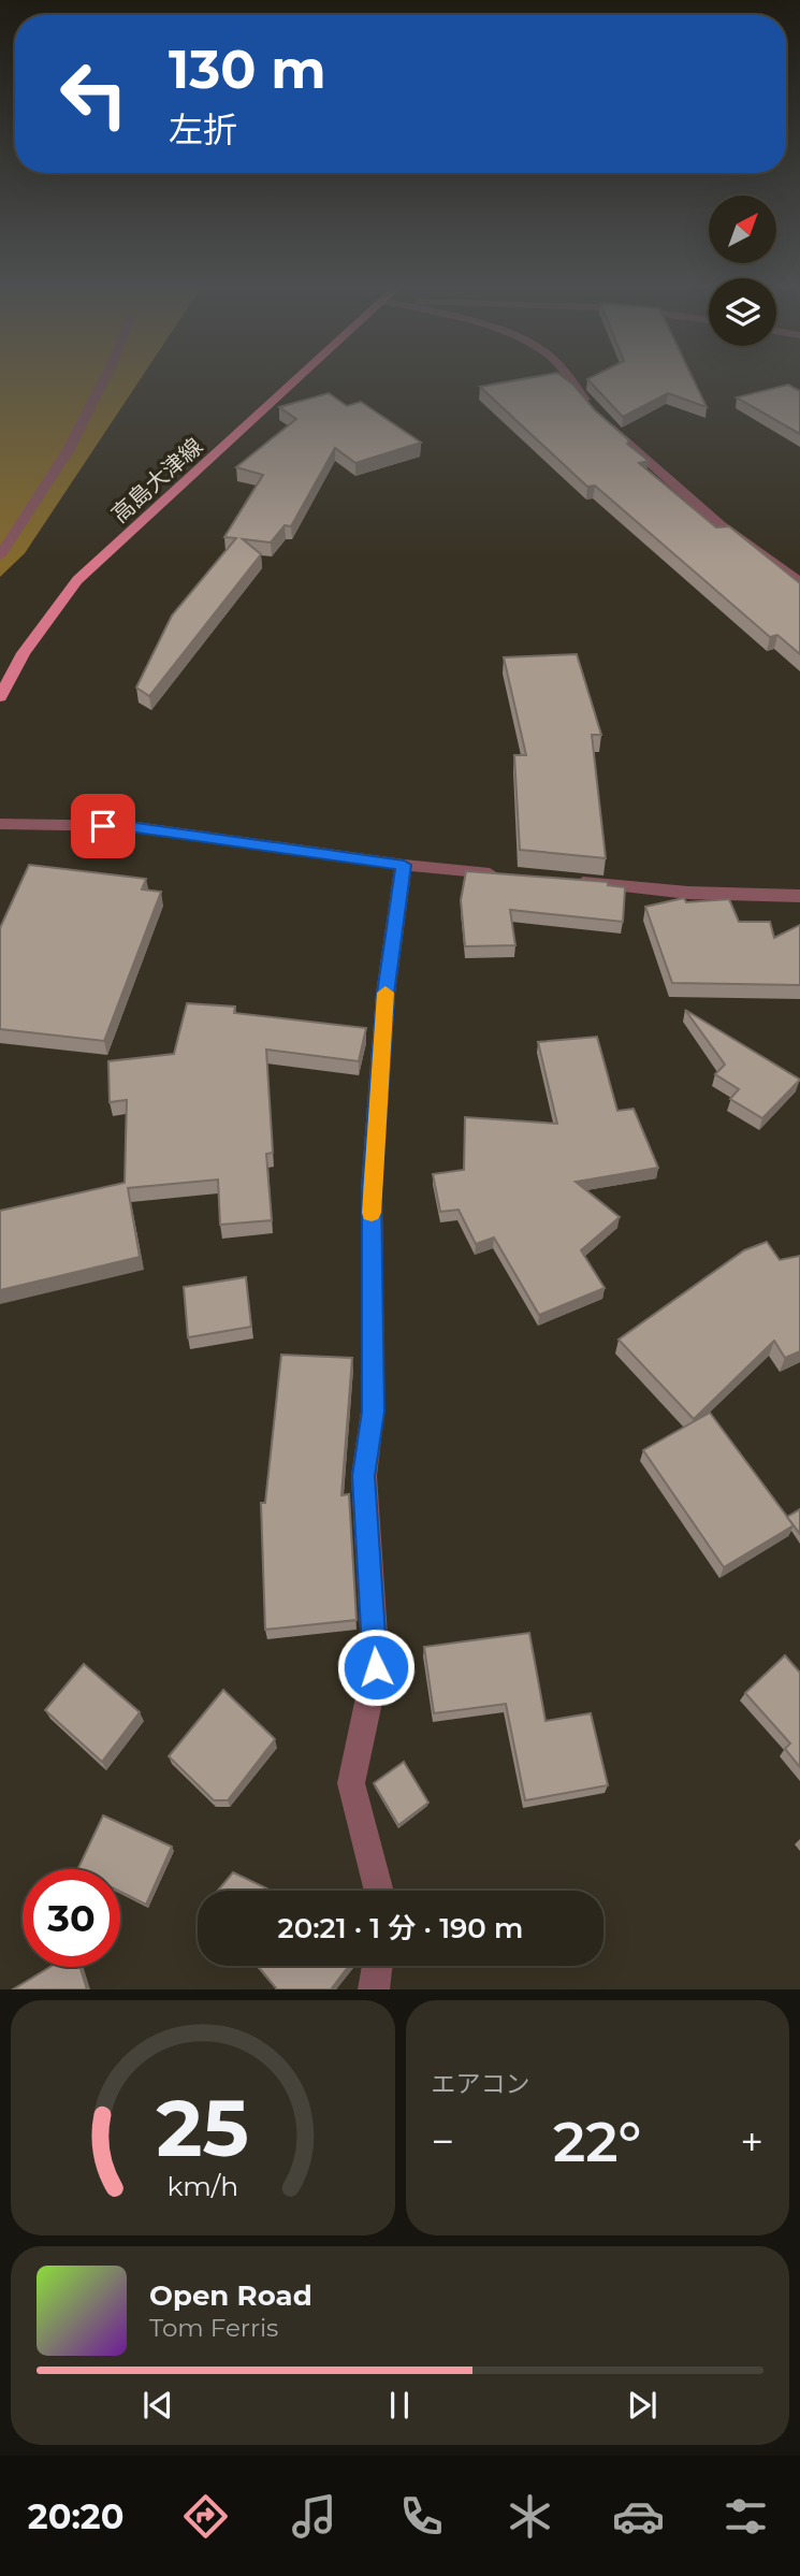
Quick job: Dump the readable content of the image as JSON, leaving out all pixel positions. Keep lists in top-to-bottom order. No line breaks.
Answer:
{"streets":{"main road":["高島大津線"]},"north":"top right","page":{"turn":["130 m","左折"],"limit":"30","trip":"20:21 · 1 分 · 190 m","tile":"エアコン","heat":["−","22°","+"],"song":["Open Road","Tom Ferris"],"tabs":"20:20","gauge":["25","km/h"]}}
